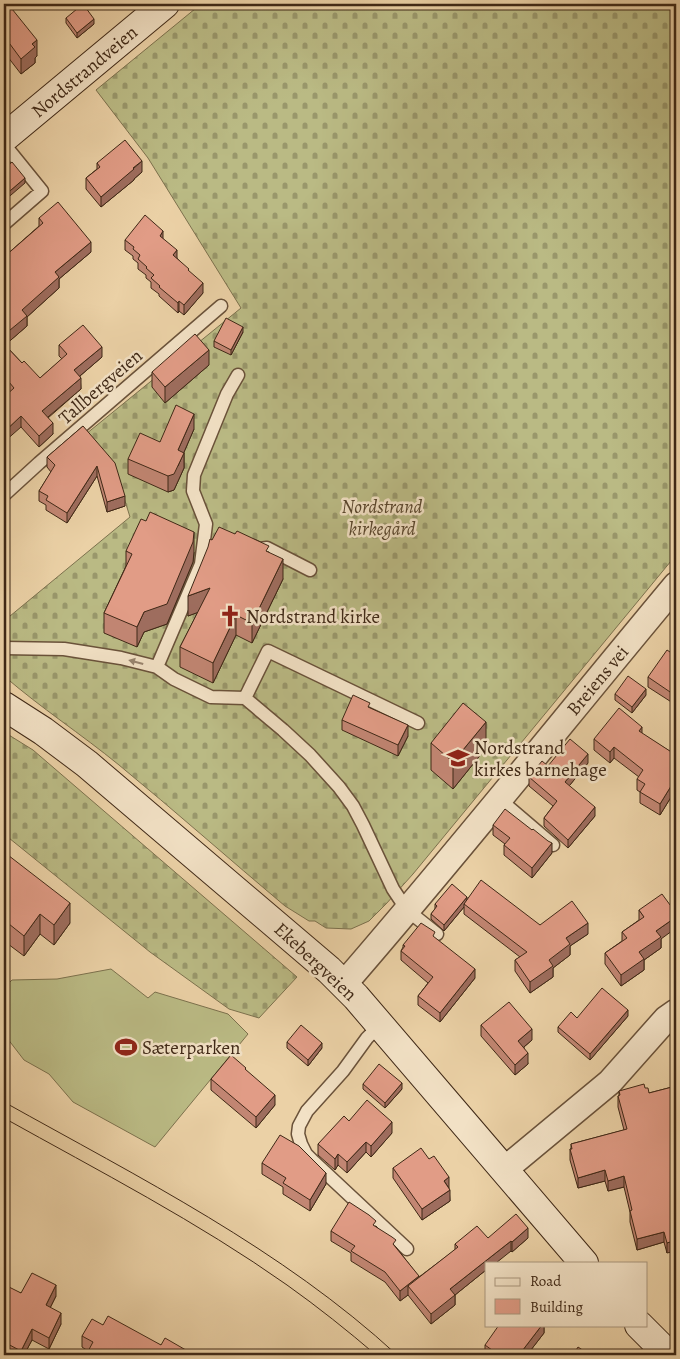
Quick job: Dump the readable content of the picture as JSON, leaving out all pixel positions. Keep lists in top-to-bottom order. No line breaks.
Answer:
{"streets":{"main road":["Nordstrandveien","Ekebergveien"],"street":["Breiens vei"],"lane":["Tallbergveien"]},"crossings":[["Breiens vei","Ekebergveien"]],"parks":["Nordstrand kirkegård"],"places":{"church":["Nordstrand kirke"],"school or university":["Nordstrand kirkes barnehage"],"sports":["Sæterparken"]},"legend":["Road","Building"]}
